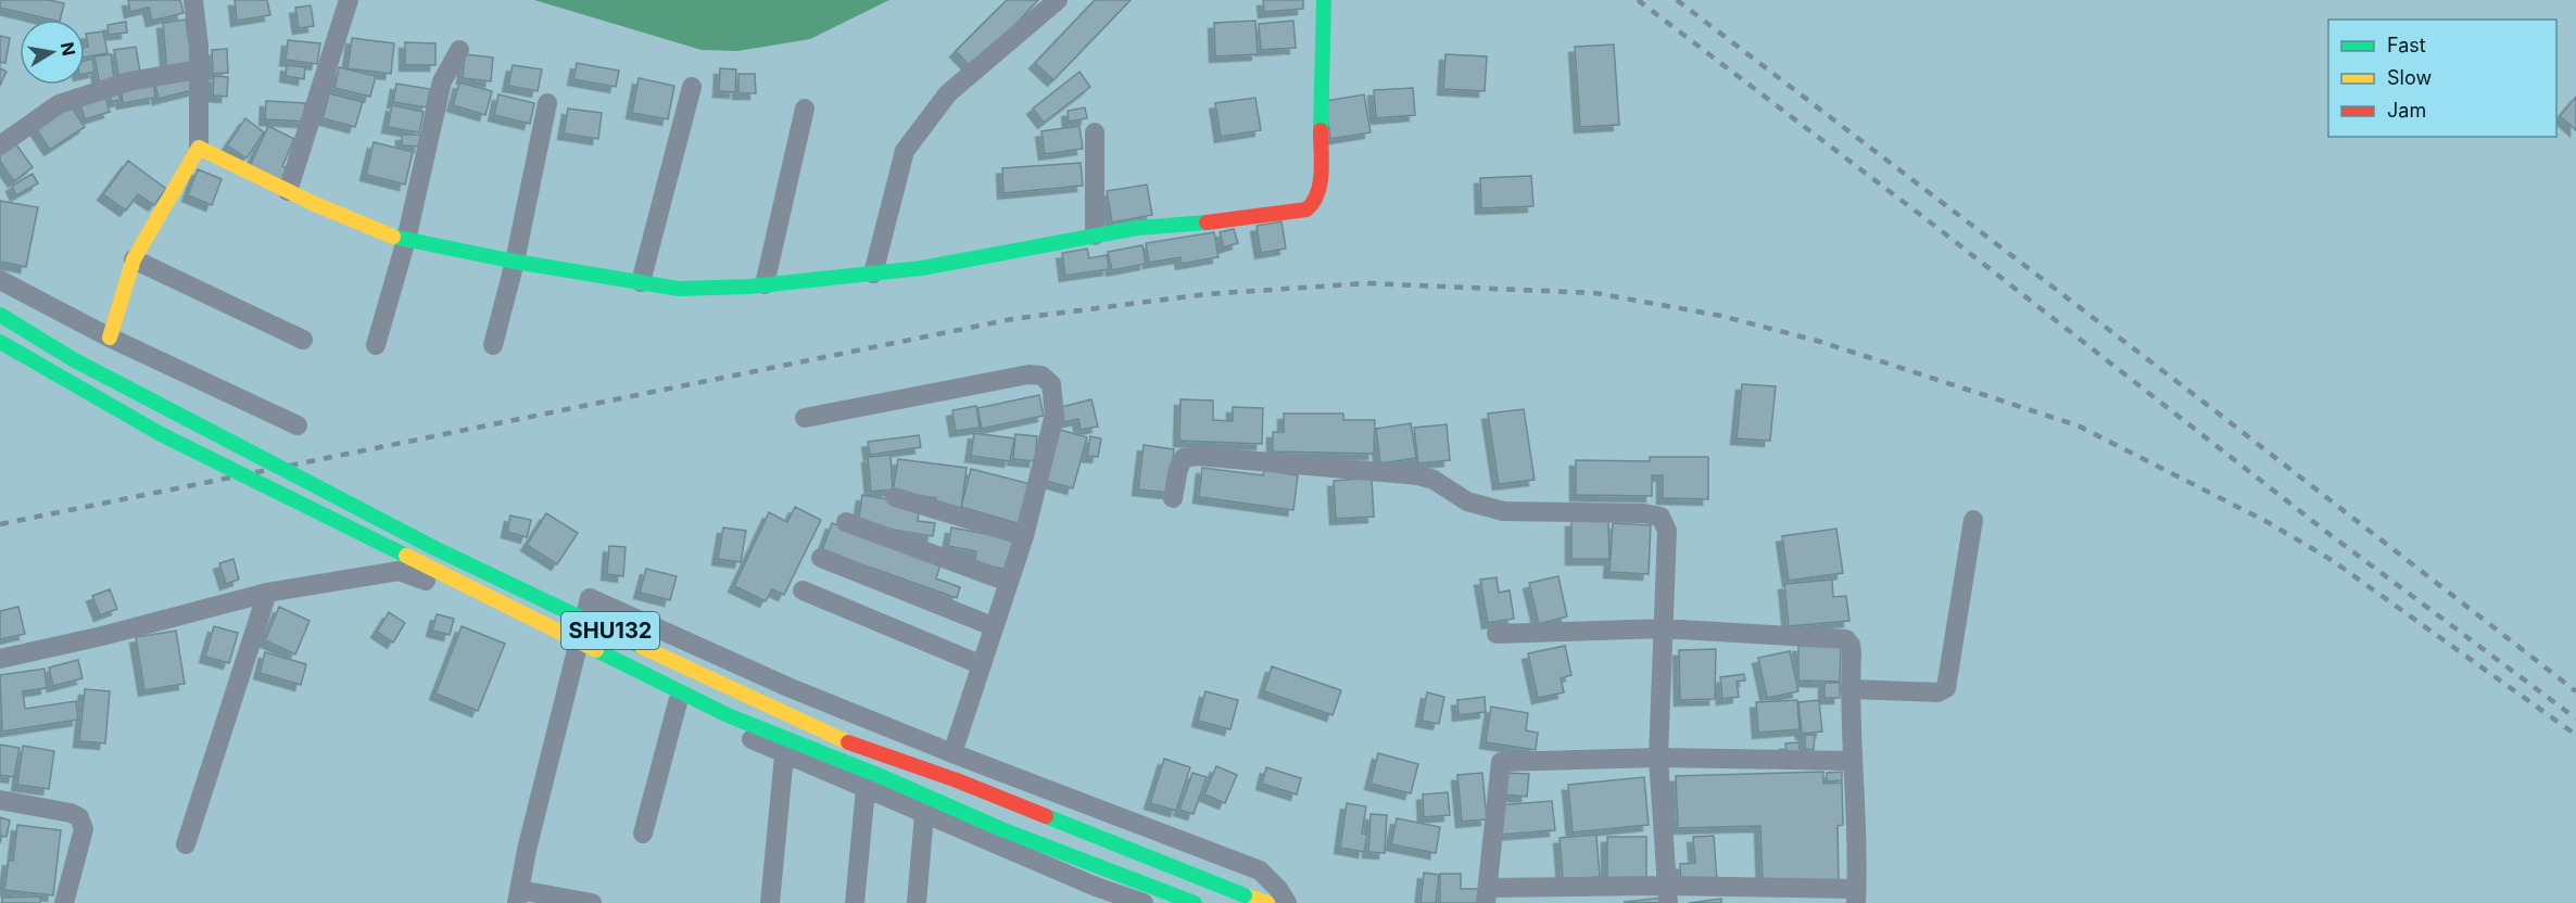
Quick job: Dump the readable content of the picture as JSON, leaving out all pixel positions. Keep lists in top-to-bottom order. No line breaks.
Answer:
{"streets":{"main road":["SHU132"]},"legend":["Fast","Slow","Jam"],"north":"right"}
